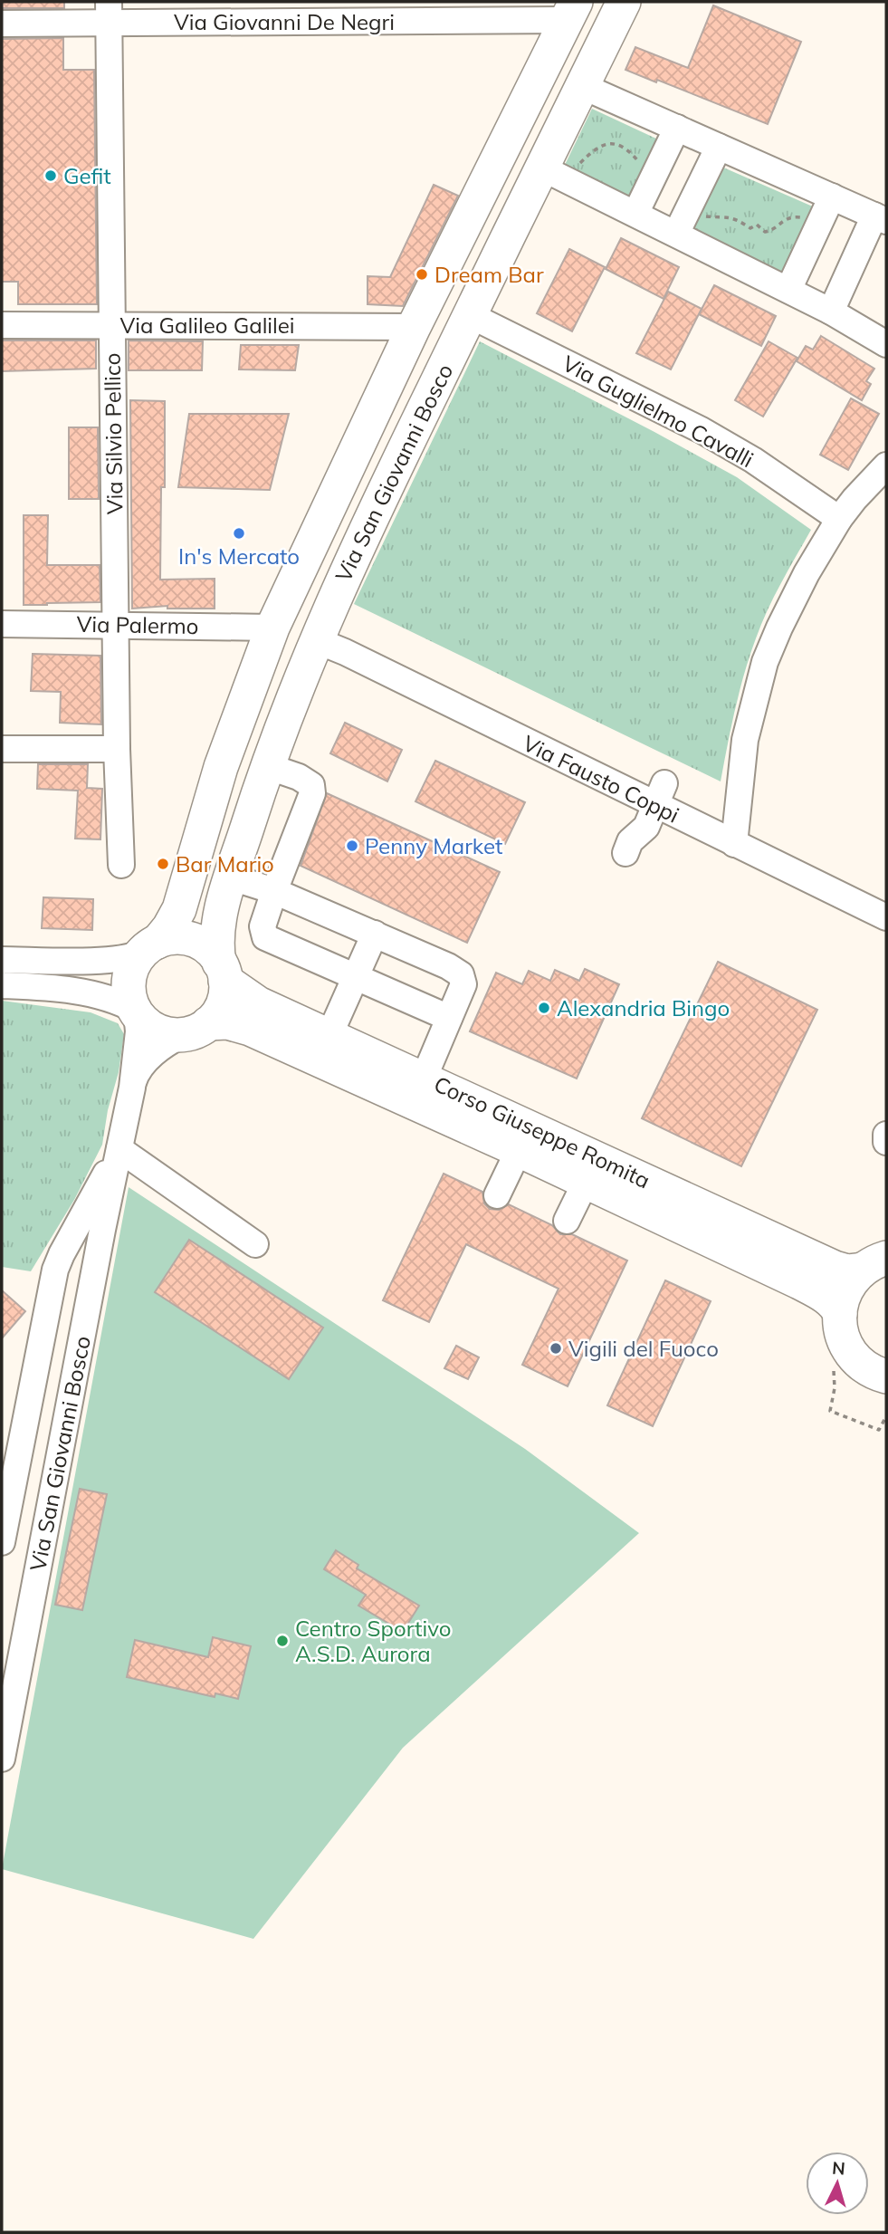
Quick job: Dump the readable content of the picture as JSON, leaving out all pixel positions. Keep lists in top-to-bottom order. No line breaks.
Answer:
{"streets":{"main road":["Via San Giovanni Bosco","Corso Giuseppe Romita"],"street":["Via Giovanni De Negri","Via Galileo Galilei","Via Guglielmo Cavalli","Via Silvio Pellico","Via Palermo","Via Fausto Coppi"]},"crossings":[["Via Giovanni De Negri","Via Silvio Pellico"],["Via Giovanni De Negri","Via San Giovanni Bosco"],["Via Galileo Galilei","Via Silvio Pellico"],["Via Galileo Galilei","Via San Giovanni Bosco"],["Via Guglielmo Cavalli","Via San Giovanni Bosco"],["Via Silvio Pellico","Via Palermo"],["Via San Giovanni Bosco","Via Palermo"],["Via San Giovanni Bosco","Via Fausto Coppi"],["Via San Giovanni Bosco","Corso Giuseppe Romita"]],"places":["Gefit","Dream Bar","In's Mercato","Penny Market","Bar Mario","Alexandria Bingo","Vigili del Fuoco","Centro Sportivo A.S.D. Aurora"],"north":"top"}
